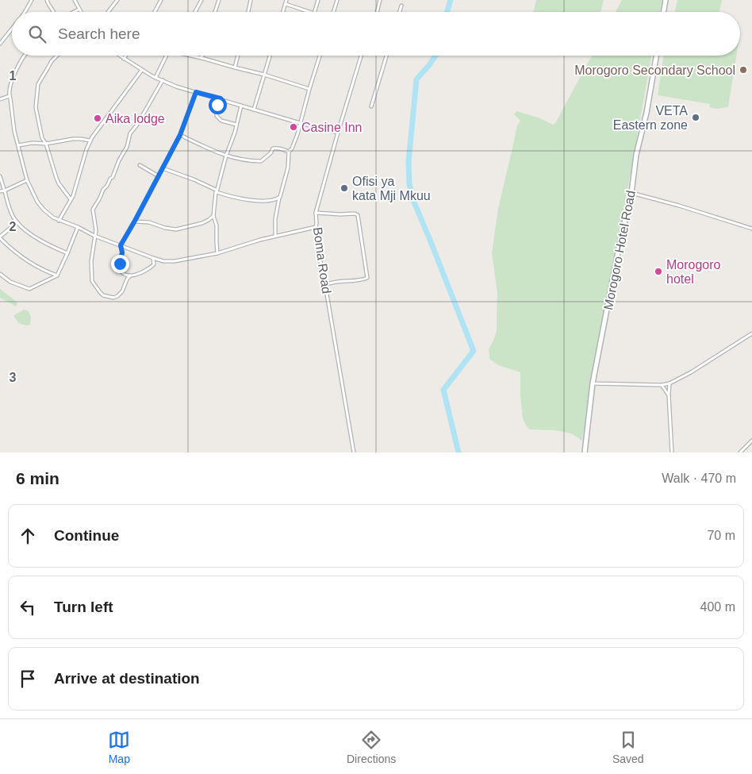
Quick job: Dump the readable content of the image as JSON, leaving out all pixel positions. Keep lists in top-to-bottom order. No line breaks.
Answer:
{"streets":{"street":["Morogoro Hotel Road","Boma Road"]},"places":["Morogoro Secondary School","VETA Eastern zone","Aika lodge","Casine Inn","Ofisi ya kata Mji Mkuu","Morogoro hotel"],"page":{"search":"Search here","heading":["6 min","Walk · 470 m"],"list":[["Continue","70 m"],["Turn left","400 m"],"Arrive at destination"],"nav":["Map","Directions","Saved"]},"grid":{"rows":["1","2","3"]}}
